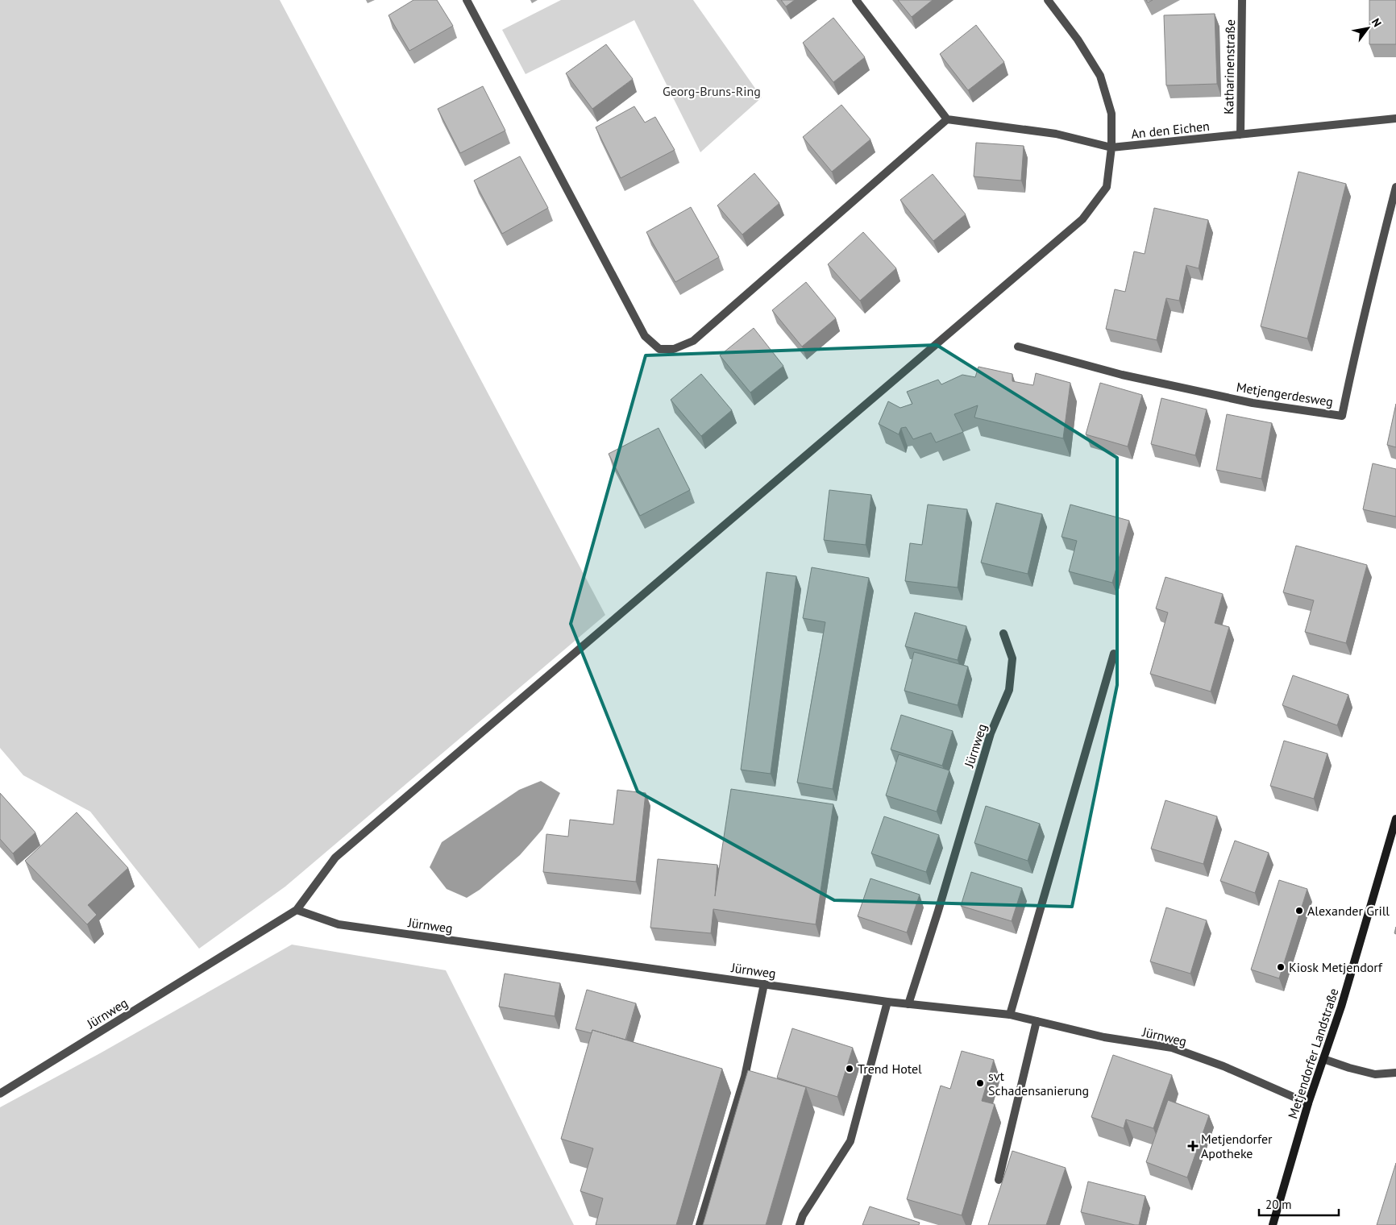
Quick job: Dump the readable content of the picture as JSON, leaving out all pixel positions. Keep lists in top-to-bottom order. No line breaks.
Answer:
{"streets":{"main road":["Metjendorfer Landstraße"],"street":["Katharinenstraße","An den Eichen","Metjengerdesweg","Jürnweg"]},"crossings":[["Katharinenstraße","An den Eichen"],["Jürnweg","Metjendorfer Landstraße"]],"parks":["Georg-Bruns-Ring"],"places":{"other":["Alexander Grill","Kiosk Metjendorf","Trend Hotel","svt Schadensanierung"],"health":["Metjendorfer Apotheke"]},"scale_bar":"20 m","north":"top right"}
